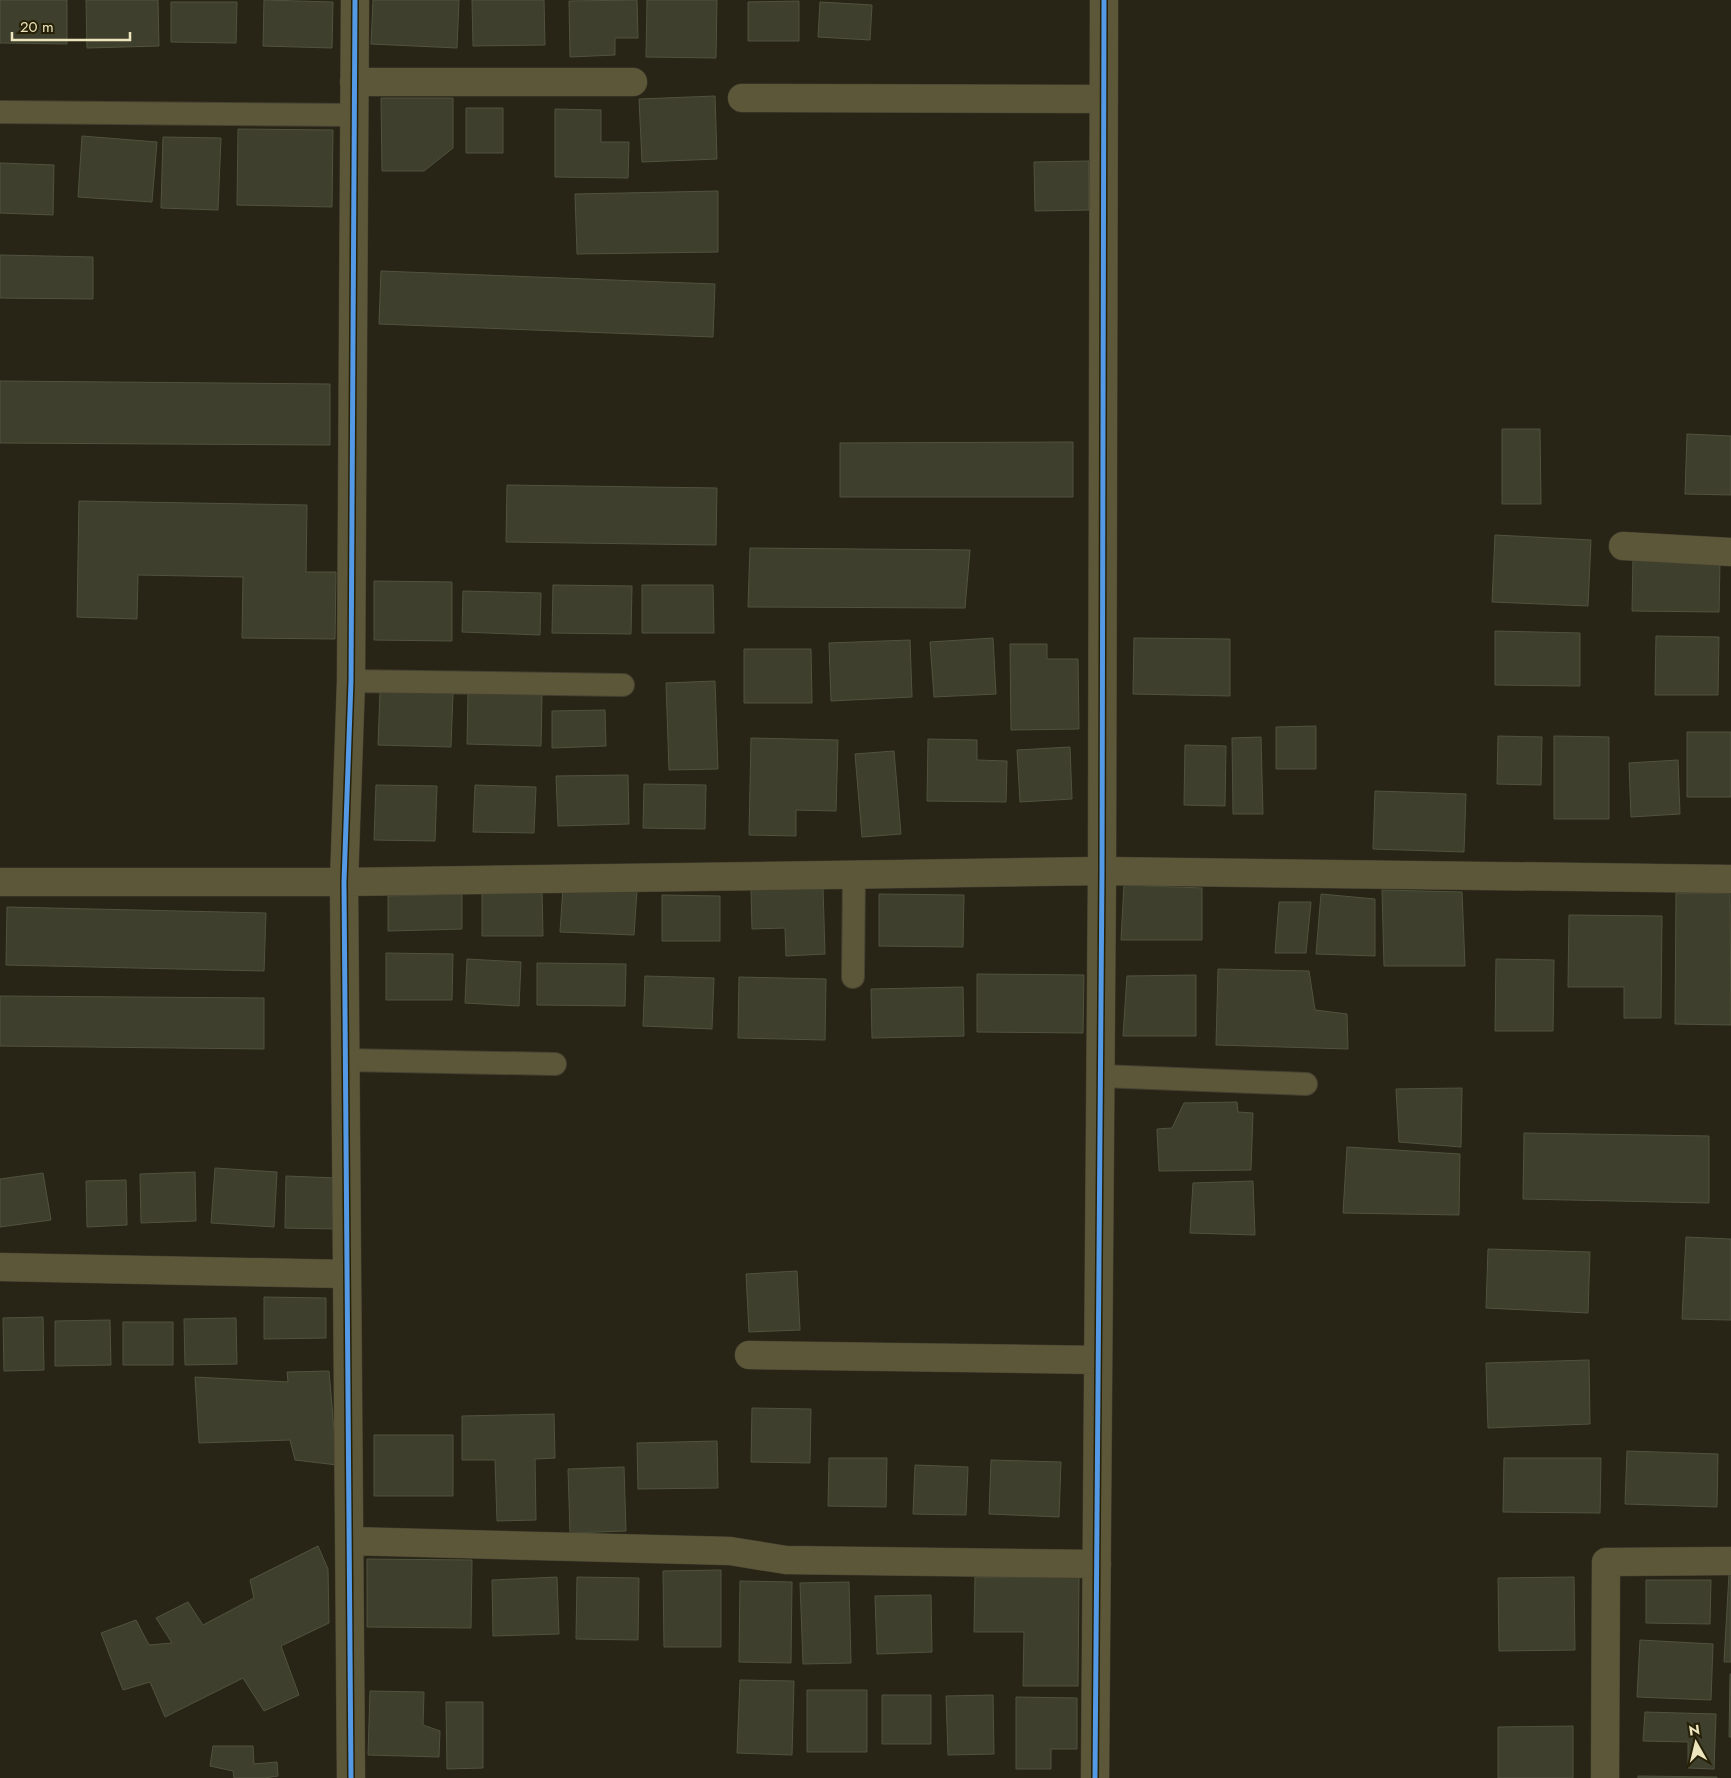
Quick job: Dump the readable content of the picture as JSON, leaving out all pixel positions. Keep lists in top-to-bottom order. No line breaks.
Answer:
{"scale_bar":"20 m","north":"top"}
